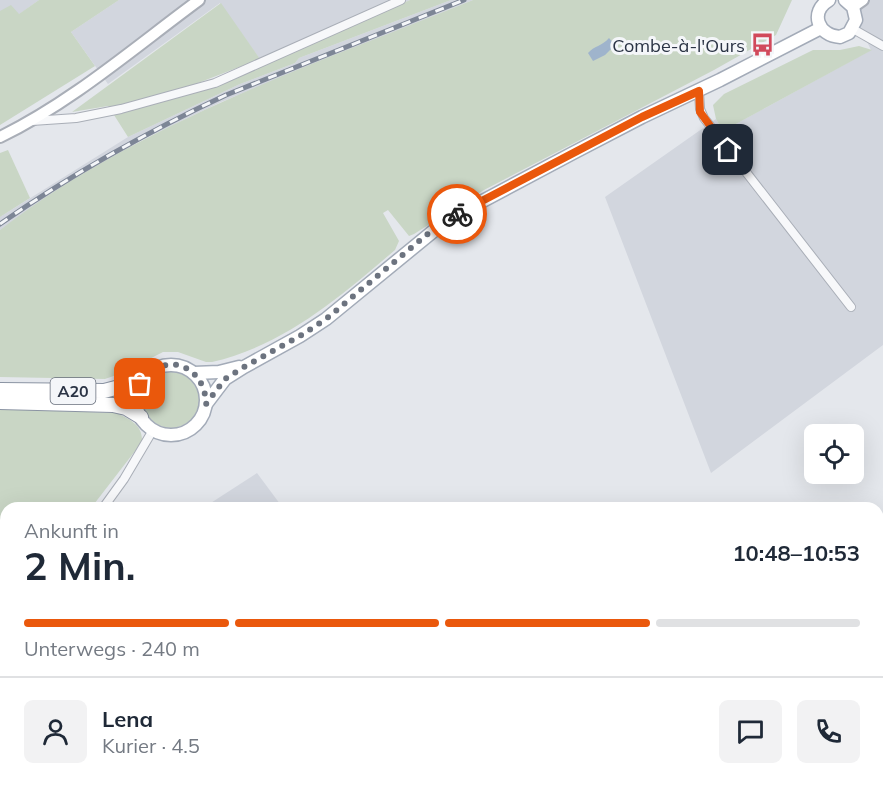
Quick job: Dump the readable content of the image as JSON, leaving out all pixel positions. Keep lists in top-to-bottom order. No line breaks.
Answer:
{"streets":{"highway":["A20"]},"places":{"bus stop":["Combe-à-l'Ours"]},"page":{"heading":["2 Min.","Ankunft in","10:48–10:53"],"panel":["Lena","Kurier · 4.5"],"bar":"Unterwegs · 240 m"}}
